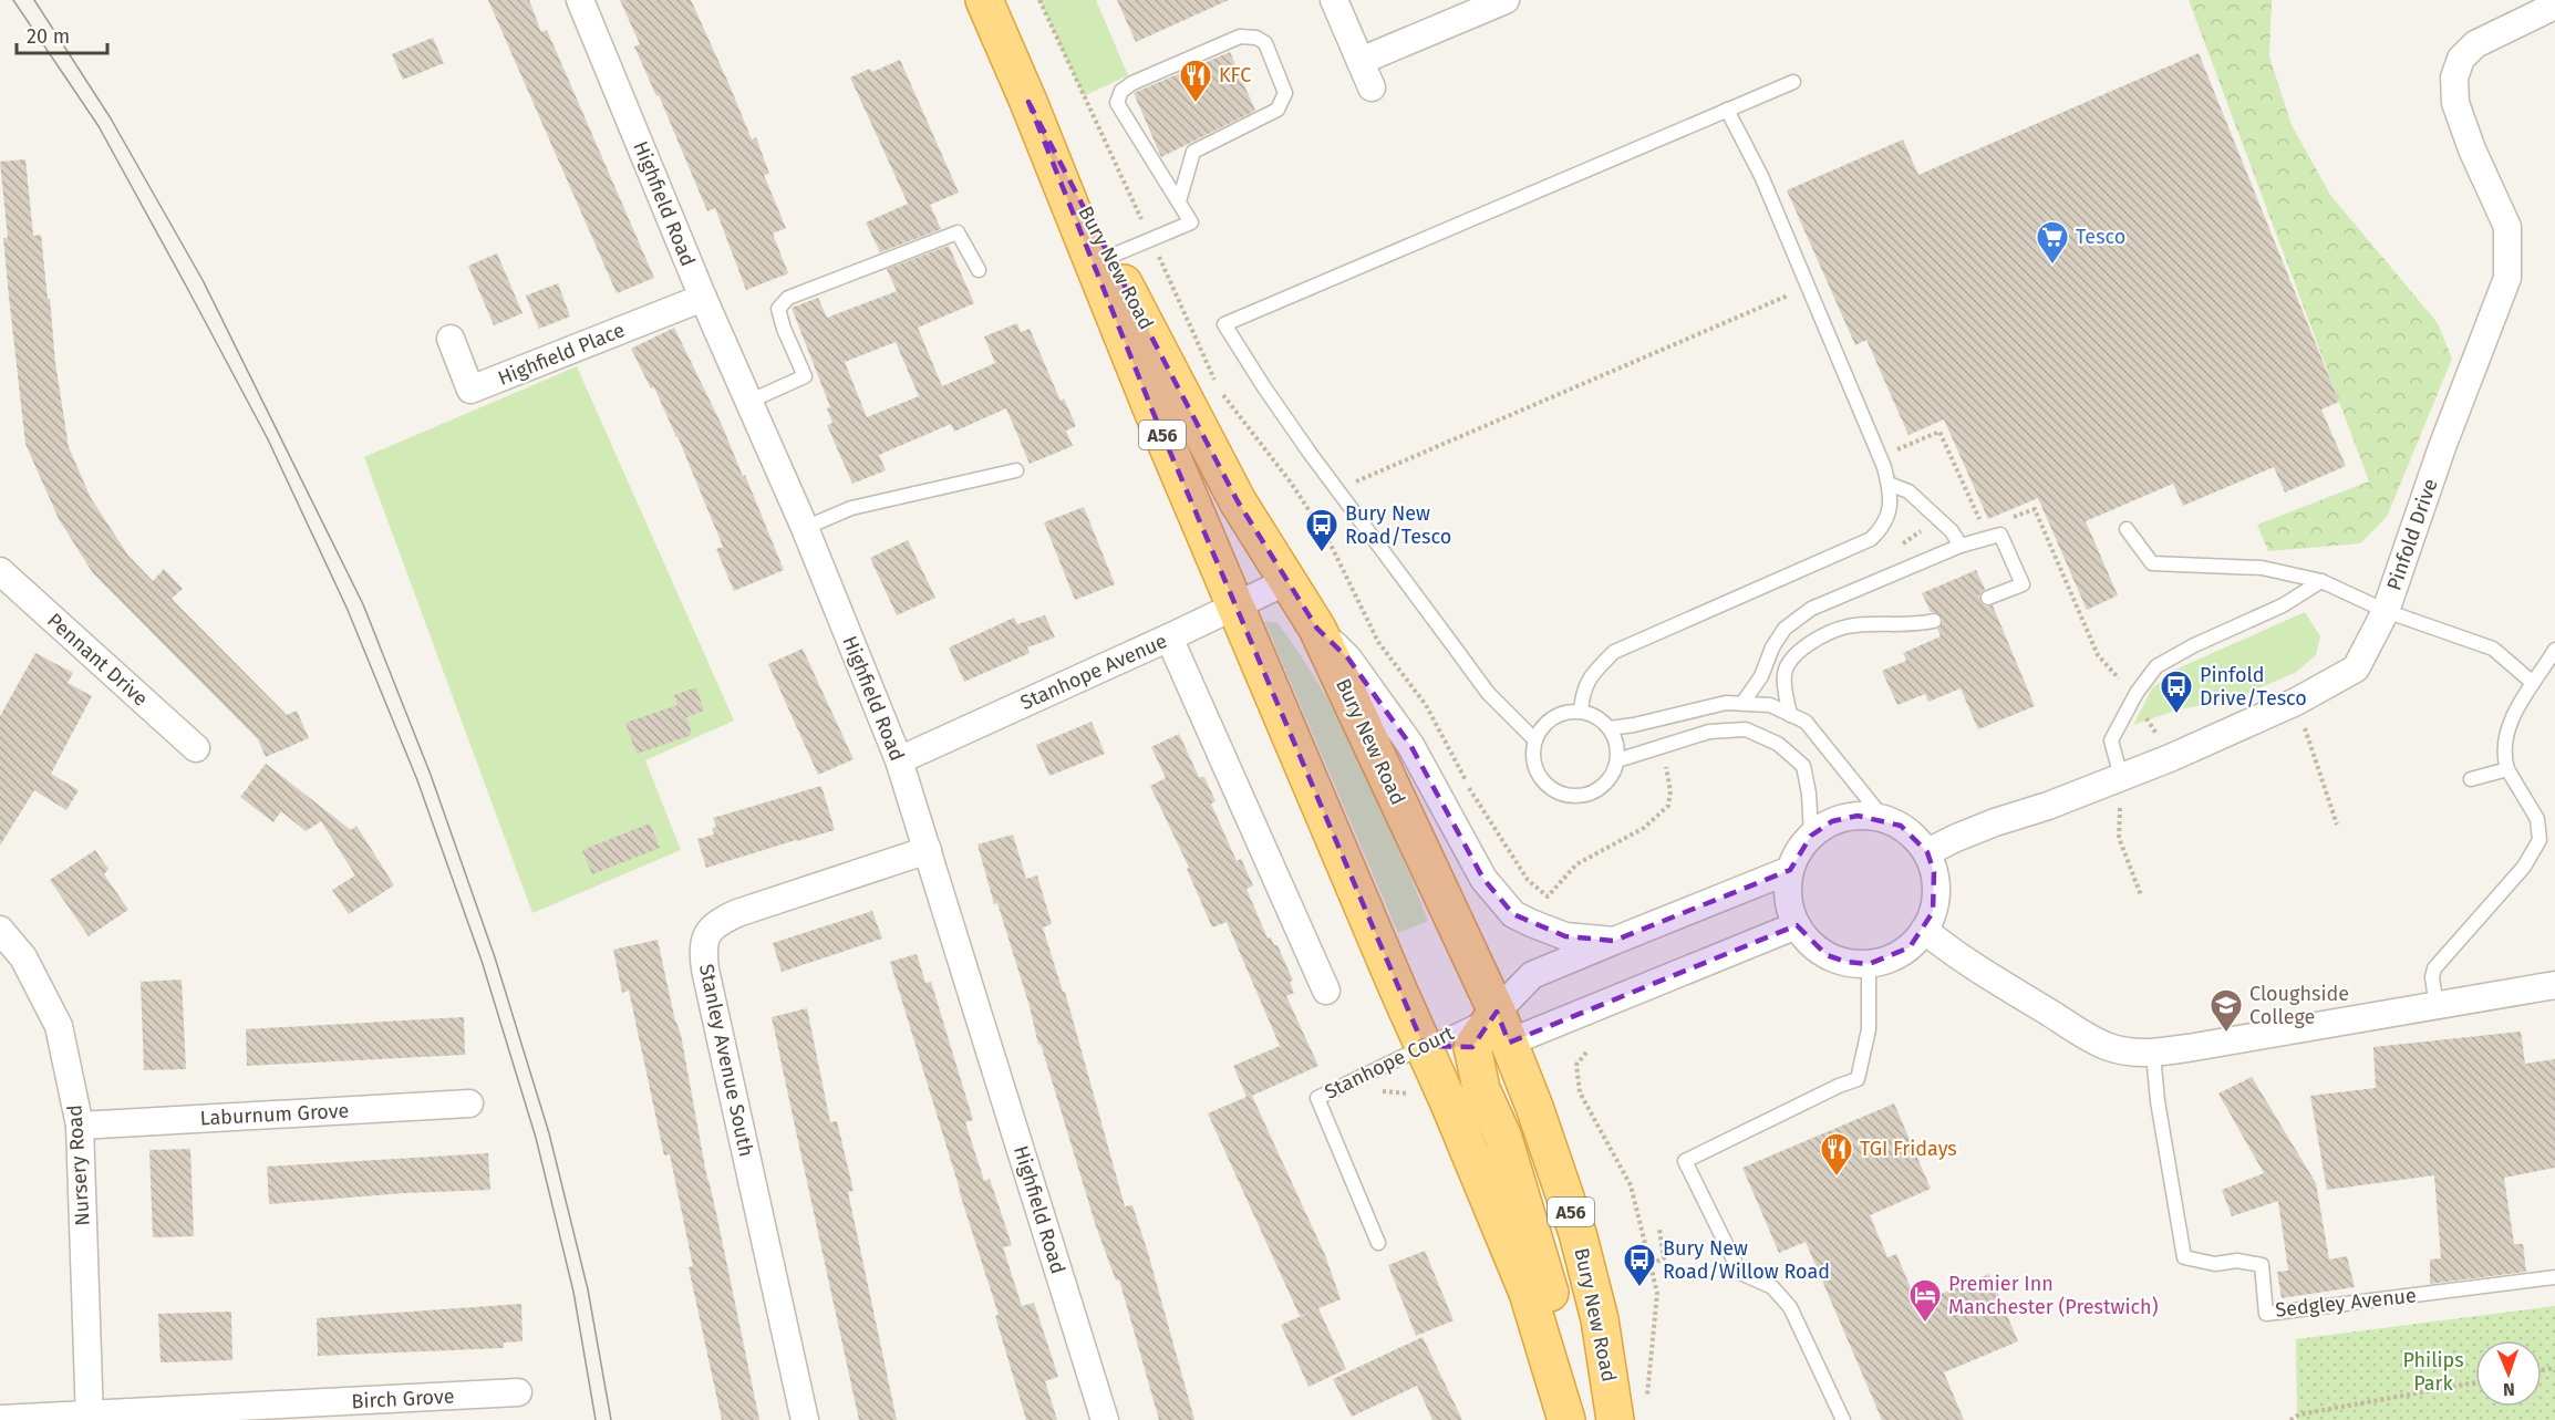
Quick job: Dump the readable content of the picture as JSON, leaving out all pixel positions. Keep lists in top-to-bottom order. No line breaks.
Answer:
{"streets":{"highway":["Bury New Road","A56"],"street":["Highfield Road","Highfield Place","Pinfold Drive","Pennant Drive","Stanhope Avenue","Stanley Avenue South","Laburnum Grove","Nursery Road","Birch Grove"],"lane":["Stanhope Court","Sedgley Avenue"]},"crossings":[["Highfield Road","Highfield Place"],["Highfield Road","Stanhope Avenue"],["Highfield Road","Stanley Avenue South"],["Bury New Road","Stanhope Avenue"],["Bury New Road","Stanhope Court"],["Laburnum Grove","Nursery Road"],["Nursery Road","Birch Grove"]],"parks":["Philips Park"],"places":{"restaurant":["KFC","TGI Fridays"],"supermarket":["Tesco"],"bus stop":["Bury New Road/Tesco","Pinfold Drive/Tesco","Bury New Road/Willow Road"],"school or university":["Cloughside College"],"hotel":["Premier Inn Manchester (Prestwich)"]},"scale_bar":"20 m","north":"bottom"}
